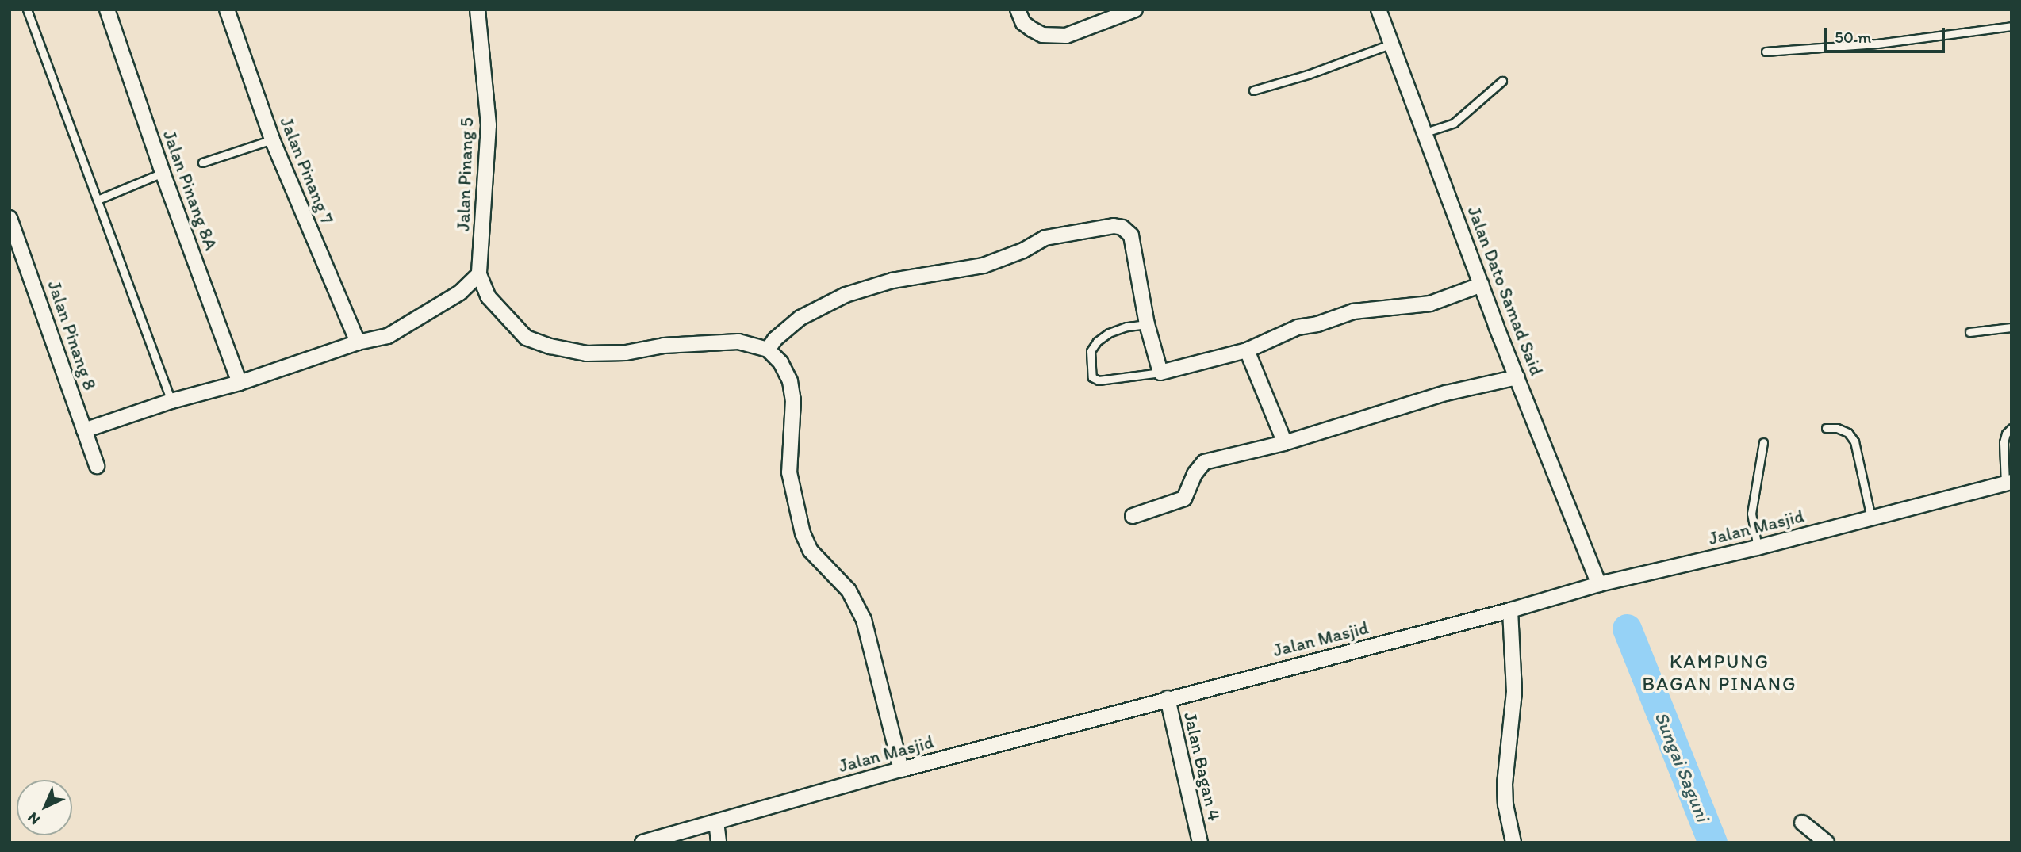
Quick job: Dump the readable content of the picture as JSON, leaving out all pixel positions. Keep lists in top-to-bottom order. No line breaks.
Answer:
{"streets":{"street":["Jalan Pinang 7","Jalan Pinang 5","Jalan Pinang 8A","Jalan Dato Samad Said","Jalan Pinang 8","Jalan Masjid","Jalan Bagan 4"]},"crossings":[["Jalan Dato Samad Said","Jalan Masjid"],["Jalan Masjid","Jalan Bagan 4"]],"districts":["KAMPUNG BAGAN PINANG"],"water":["Sungai Saguni"],"scale_bar":"50 m","north":"bottom left"}
